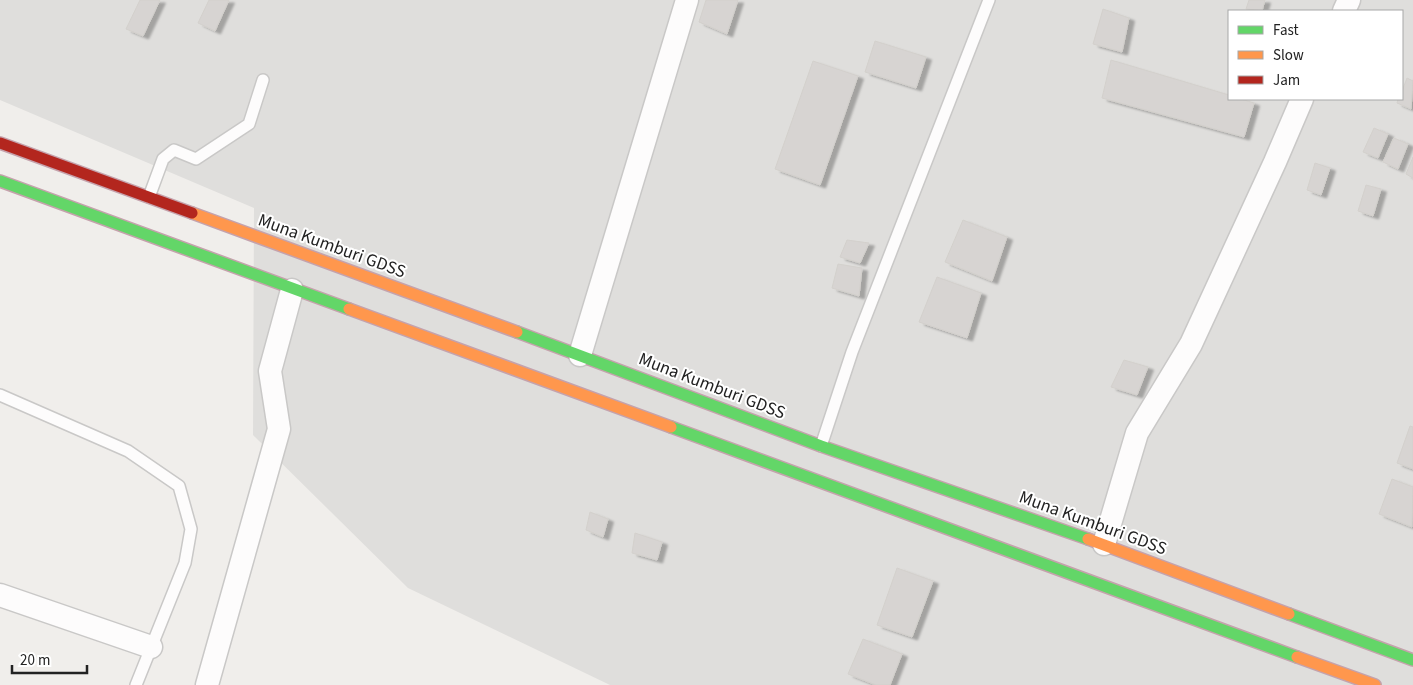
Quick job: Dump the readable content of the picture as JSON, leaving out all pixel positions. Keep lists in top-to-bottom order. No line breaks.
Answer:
{"streets":{"highway":["Muna Kumburi GDSS"]},"legend":["Fast","Slow","Jam"],"scale_bar":"20 m"}
